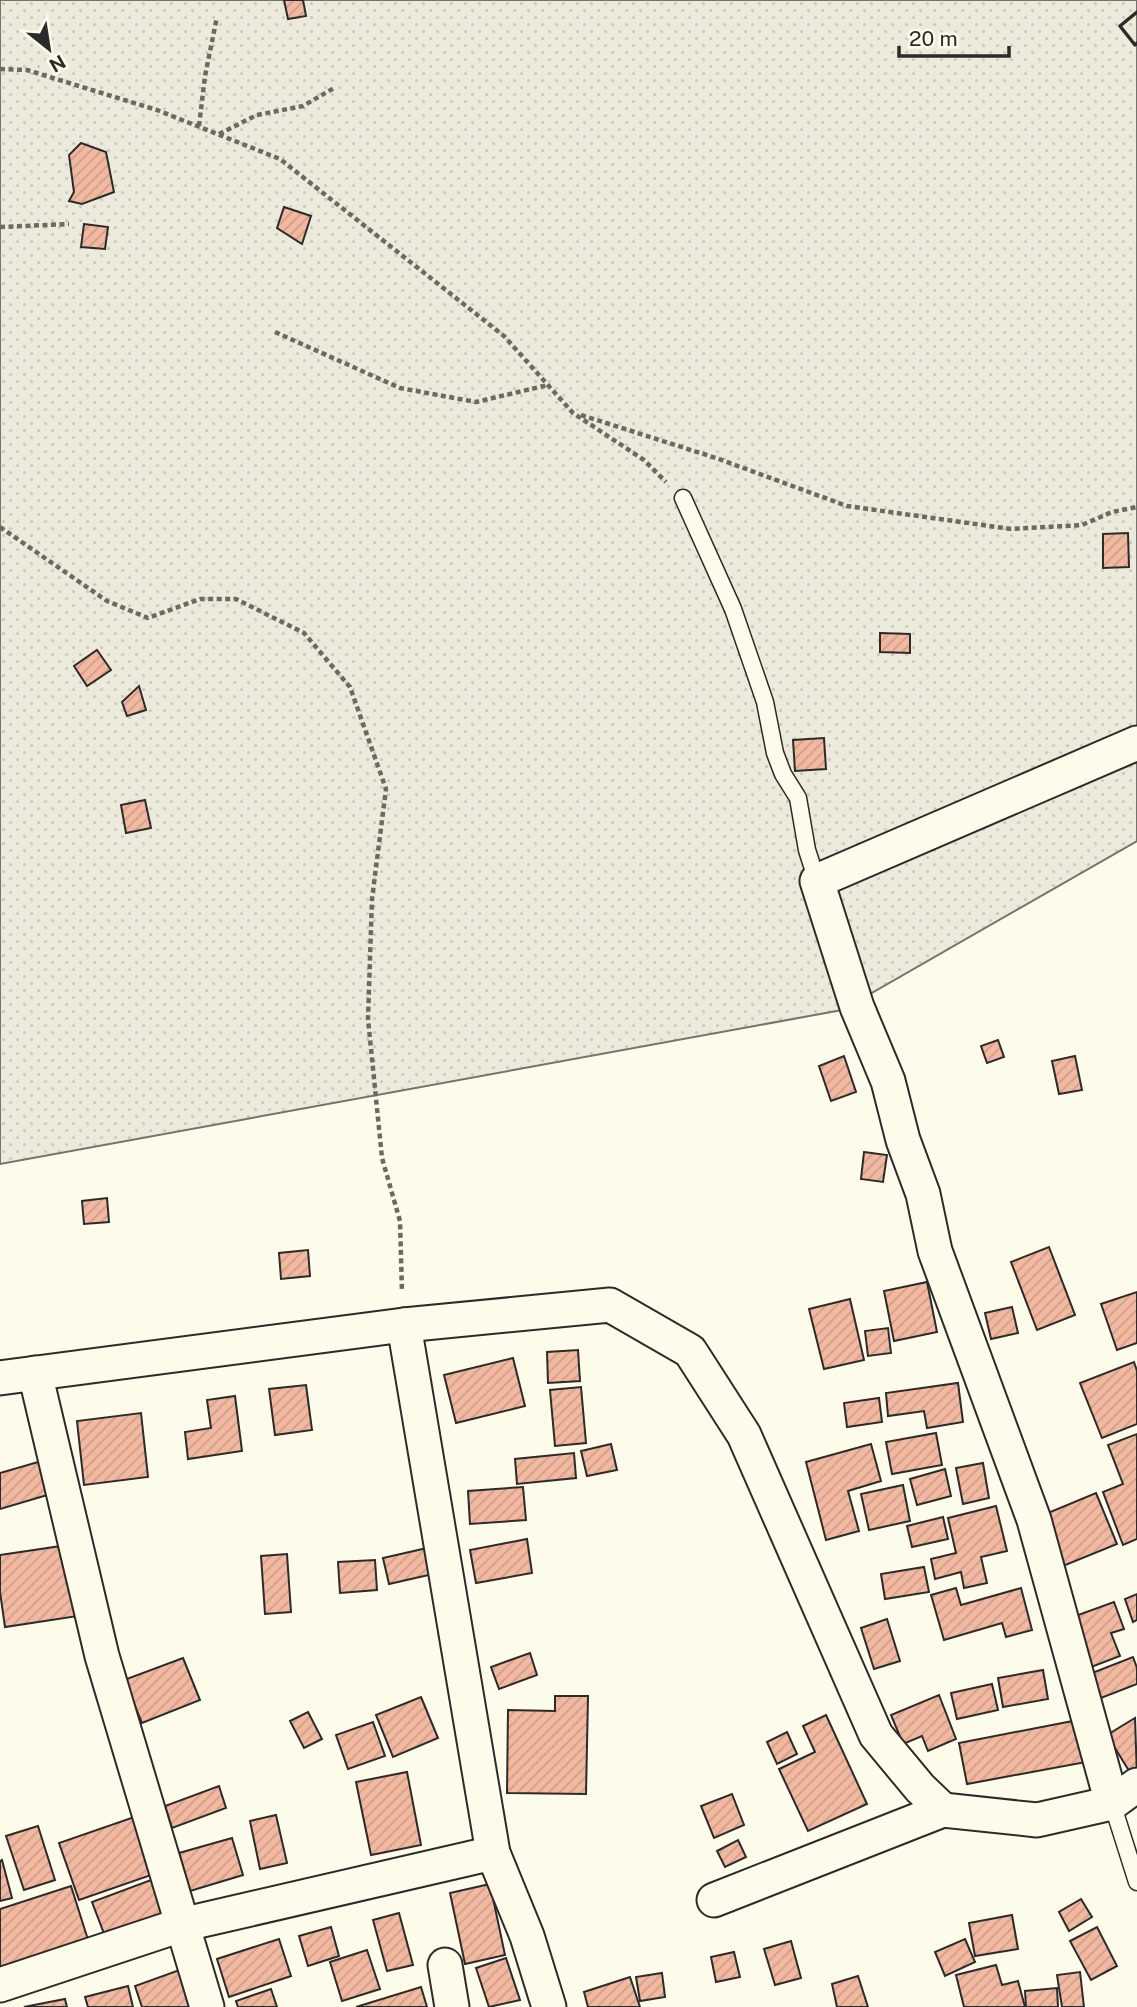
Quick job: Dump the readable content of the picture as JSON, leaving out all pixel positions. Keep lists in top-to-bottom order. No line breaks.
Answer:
{"scale_bar":"20 m","north":"bottom right"}
